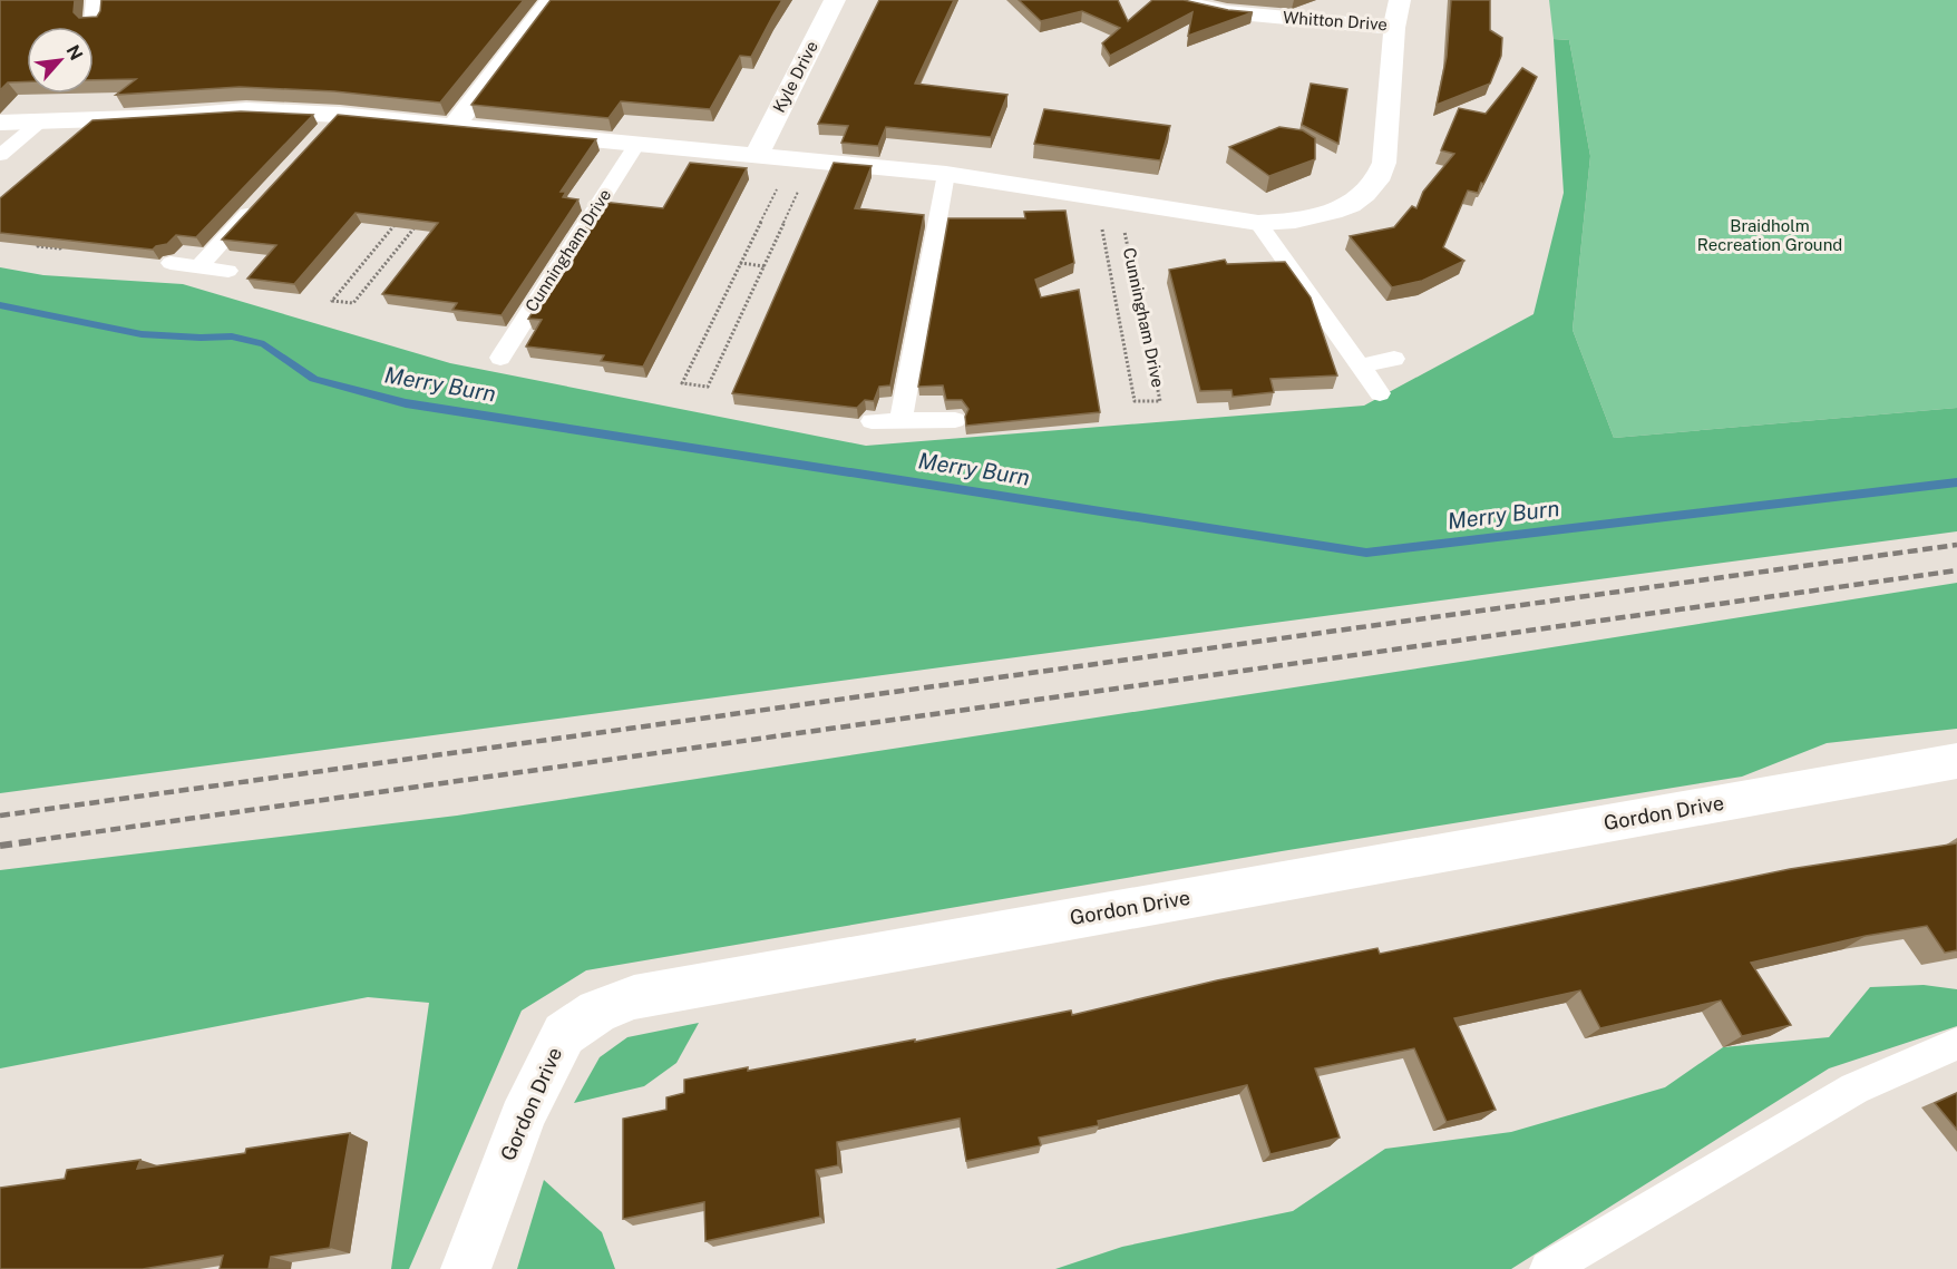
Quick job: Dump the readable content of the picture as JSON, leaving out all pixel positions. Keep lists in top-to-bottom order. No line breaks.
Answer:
{"streets":{"street":["Whitton Drive","Kyle Drive","Gordon Drive"],"lane":["Cunningham Drive"]},"water":["Merry Burn"],"parks":["Braidholm Recreation Ground"],"north":"top right"}
